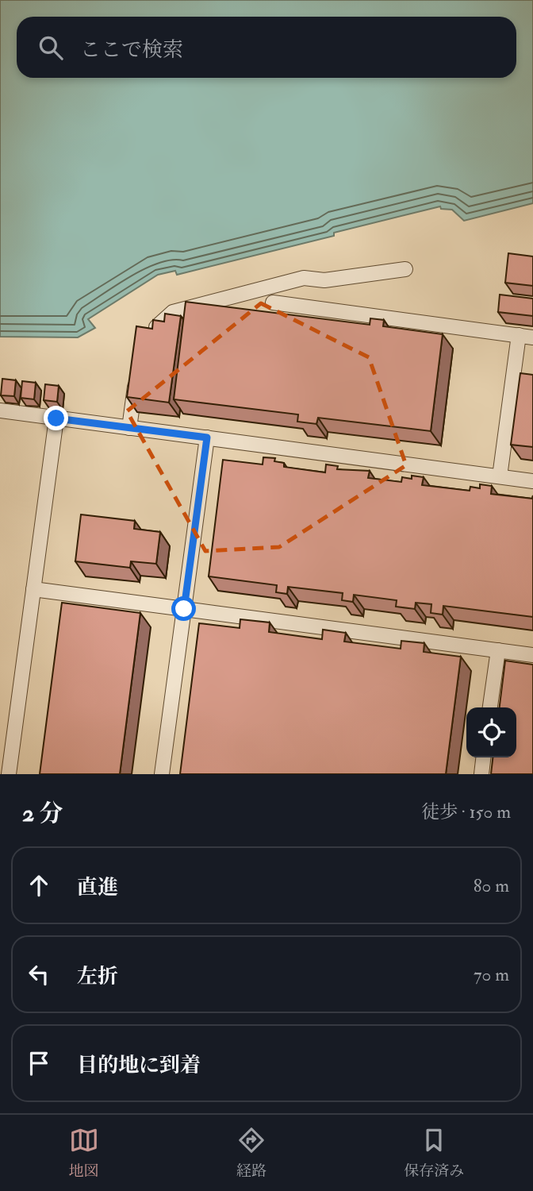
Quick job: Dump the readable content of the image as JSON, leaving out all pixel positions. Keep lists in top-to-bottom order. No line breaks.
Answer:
{"page":{"search":"ここで検索","heading":["2 分","徒歩 · 150 m"],"list":[["直進","80 m"],["左折","70 m"],"目的地に到着"],"nav":["地図","経路","保存済み"]}}
